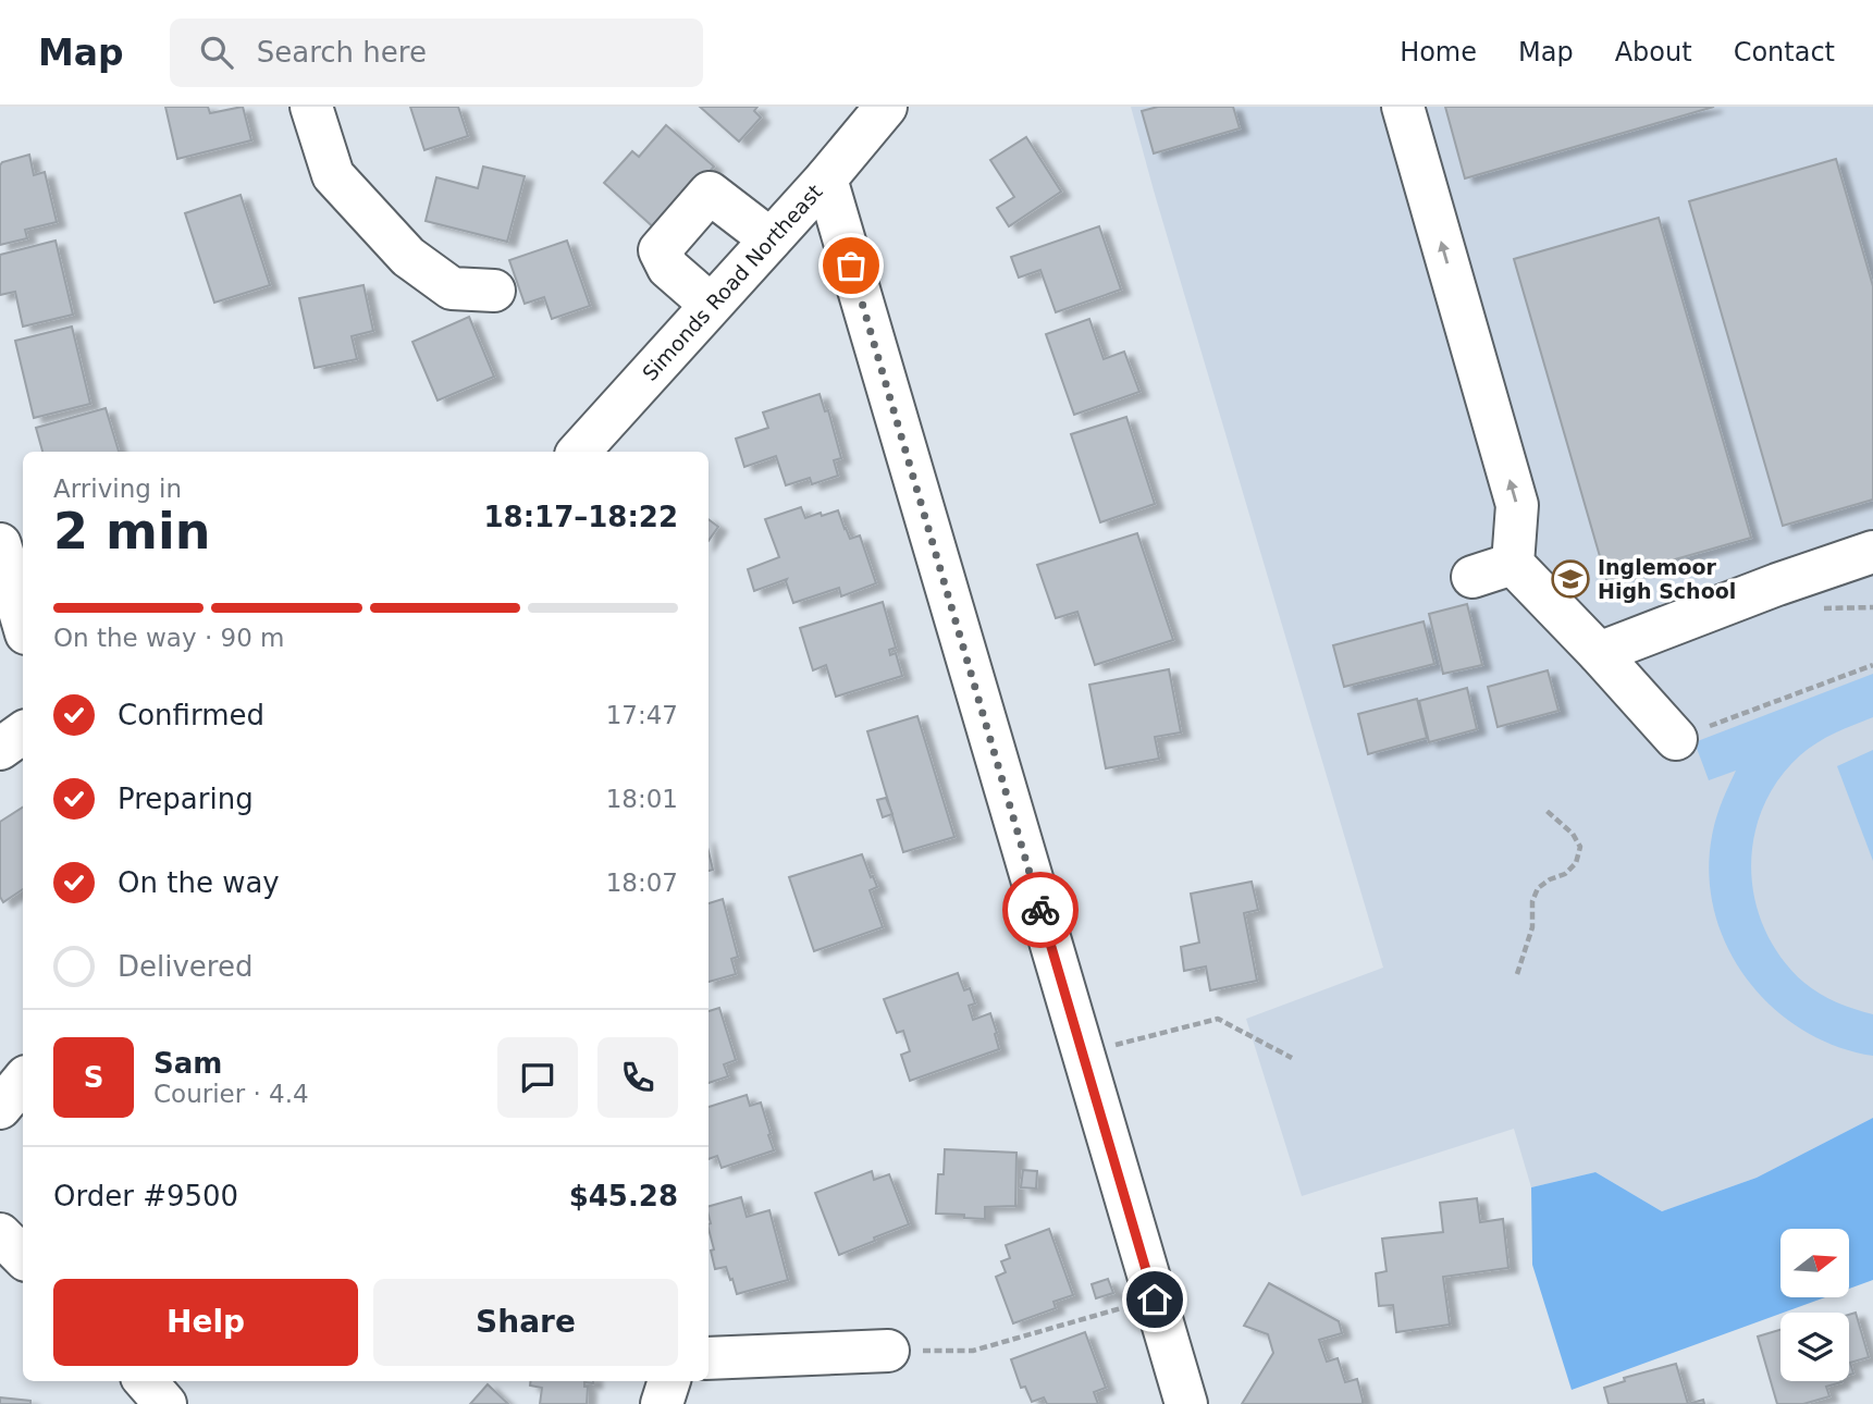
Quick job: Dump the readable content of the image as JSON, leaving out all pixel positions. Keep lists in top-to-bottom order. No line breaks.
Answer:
{"streets":{"street":["Simonds Road Northeast"]},"places":{"school or university":["Inglemoor High School"]},"north":"right","page":{"header":"Map","search":"Search here","nav":["Home","Map","About","Contact"],"heading":["2 min","Arriving in","18:17–18:22"],"panel":["Sam","Courier · 4.4","Order #9500","$45.28"],"bar":"On the way · 90 m","list":[["Confirmed","17:47"],["Preparing","18:01"],["On the way","18:07"],"Delivered"],"round":"S","buttons":["Help","Share"]}}
